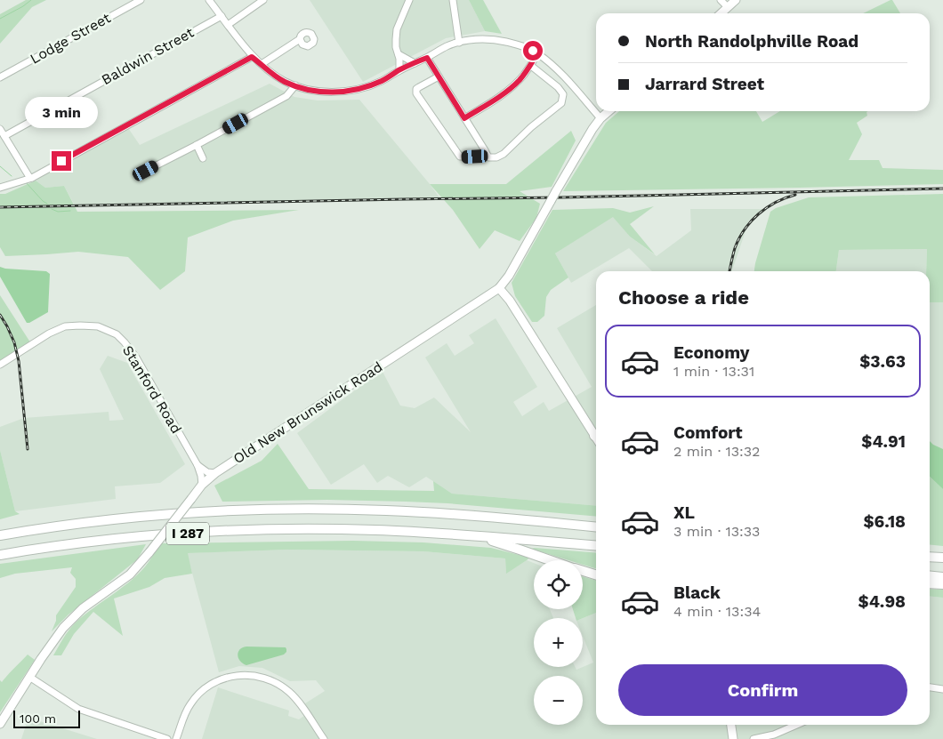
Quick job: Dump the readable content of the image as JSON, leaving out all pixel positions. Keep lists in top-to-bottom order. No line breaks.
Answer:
{"streets":{"highway":["I 287"],"main road":["Old New Brunswick Road"],"street":["Lodge Street","Baldwin Street","Stanford Road"]},"crossings":[["Stanford Road","Old New Brunswick Road"]],"scale_bar":"100 m","page":{"banner":["North Randolphville Road","Jarrard Street"],"bubble":"3 min","heading":"Choose a ride","list":[{"name":"Economy","note":"1 min · 13:31","value":"$3.63"},{"name":"Comfort","note":"2 min · 13:32","value":"$4.91"},{"name":"XL","note":"3 min · 13:33","value":"$6.18"},{"name":"Black","note":"4 min · 13:34","value":"$4.98"}],"map_buttons":["+","−"],"buttons":"Confirm","scale":"100 m"}}
